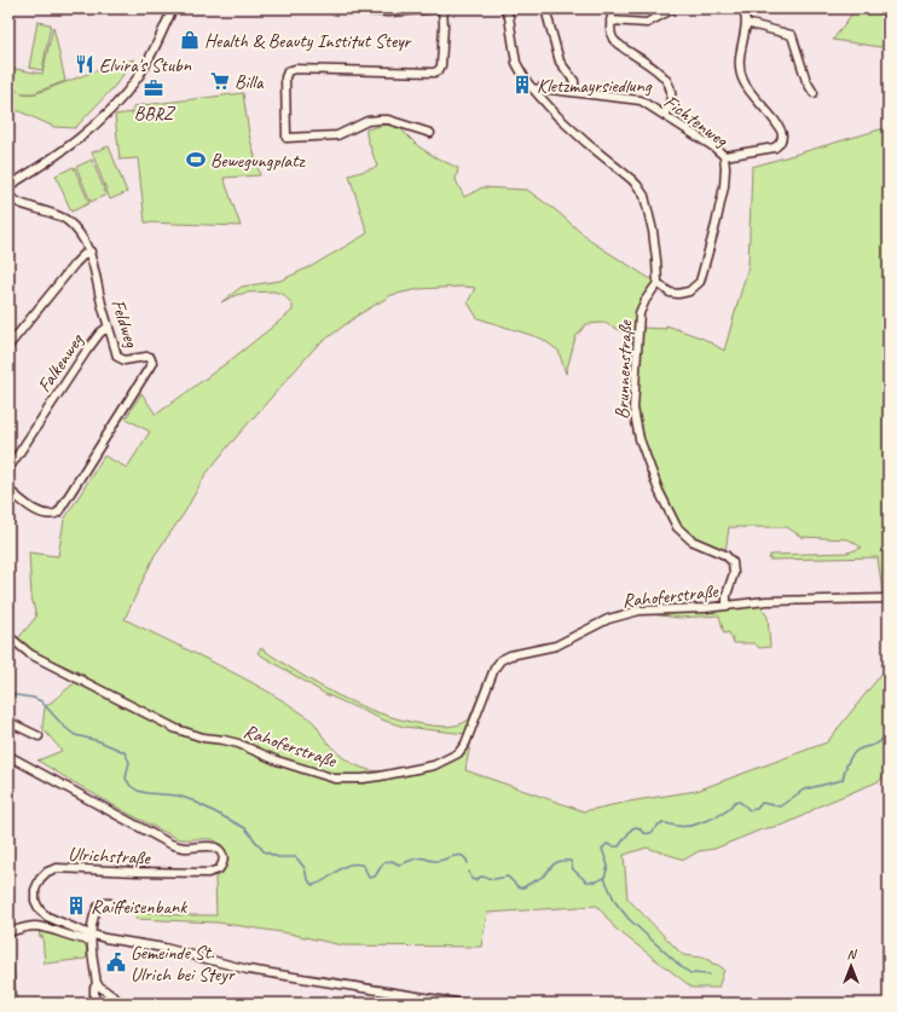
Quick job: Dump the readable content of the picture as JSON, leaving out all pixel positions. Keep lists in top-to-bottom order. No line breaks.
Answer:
{"streets":{"street":["Fichtenweg","Feldweg","Falkenweg","Brunnenstraße","Rahoferstraße","Ulrichstraße"]},"crossings":[["Fichtenweg","Brunnenstraße"],["Feldweg","Falkenweg"],["Brunnenstraße","Rahoferstraße"]],"places":{"shop":["Health & Beauty Institut Steyr"],"restaurant":["Elvira's Stubn"],"supermarket":["Billa"],"building":["Kletzmayrsiedlung","Raiffeisenbank"],"office":["BBRZ"],"sports":["Bewegungplatz"],"public building":["Gemeinde St. Ulrich bei Steyr"]},"north":"top"}
